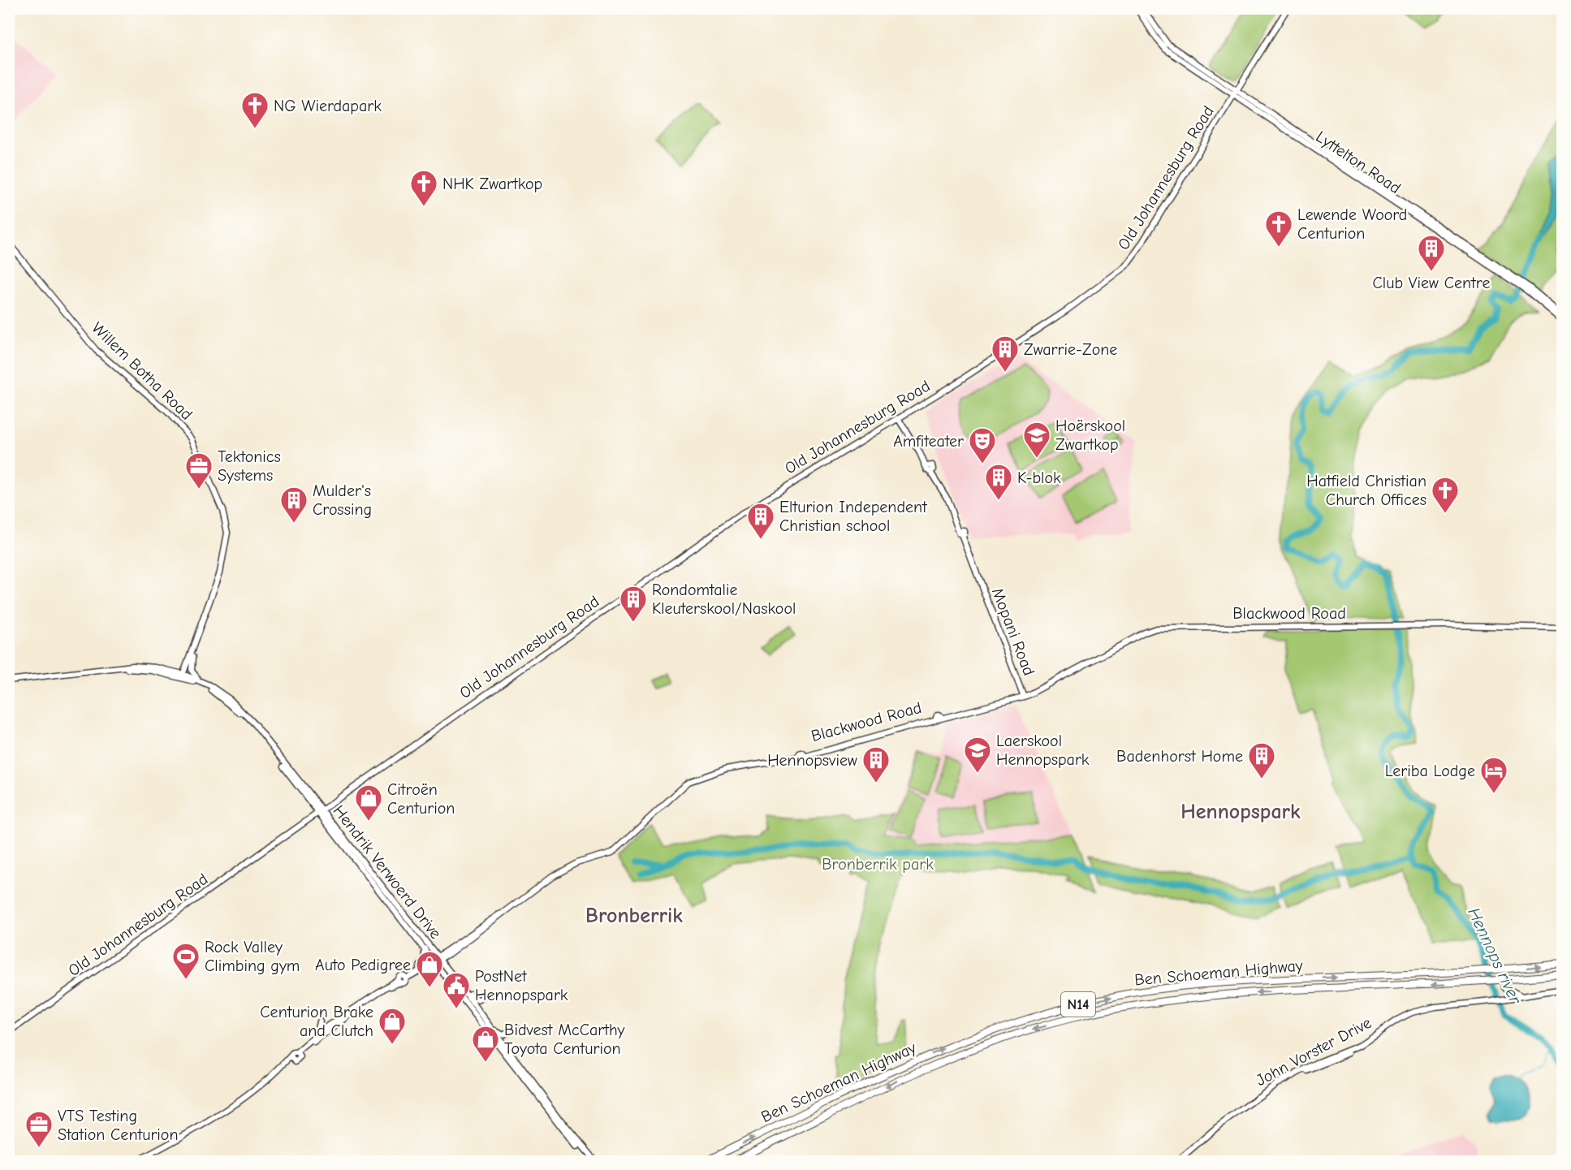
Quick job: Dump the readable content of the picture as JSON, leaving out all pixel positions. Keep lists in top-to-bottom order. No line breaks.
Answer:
{"streets":{"highway":["Ben Schoeman Highway","N14"],"main road":["Lyttelton Road","Old Johannesburg Road","Willem Botha Road","Blackwood Road","Mopani Road","Hendrik Verwoerd Drive","John Vorster Drive"]},"crossings":[["Lyttelton Road","Old Johannesburg Road"],["Old Johannesburg Road","Hendrik Verwoerd Drive"],["Willem Botha Road","Hendrik Verwoerd Drive"],["Blackwood Road","Mopani Road"]],"districts":["Hennopspark","Bronberrik"],"water":["Hennops river"],"parks":["Bronberrik park"],"places":{"church":["NG Wierdapark","NHK Zwartkop","Lewende Woord Centurion","Hatfield Christian Church Offices"],"building":["Club View Centre","Zwarrie-Zone","K-blok","Mulder's Crossing","Elturion Independent Christian school","Rondomtalie Kleuterskool/Naskool","Badenhorst Home","Hennopsview"],"school or university":["Hoërskool Zwartkop","Laerskool Hennopspark"],"theatre":["Amfiteater"],"office":["Tektonics Systems","VTS Testing Station Centurion"],"hotel":["Leriba Lodge"],"shop":["Citroën Centurion","Auto Pedigree","Centurion Brake and Clutch","Bidvest McCarthy Toyota Centurion"],"sports":["Rock Valley Climbing gym"],"public building":["PostNet Hennopspark"]}}
